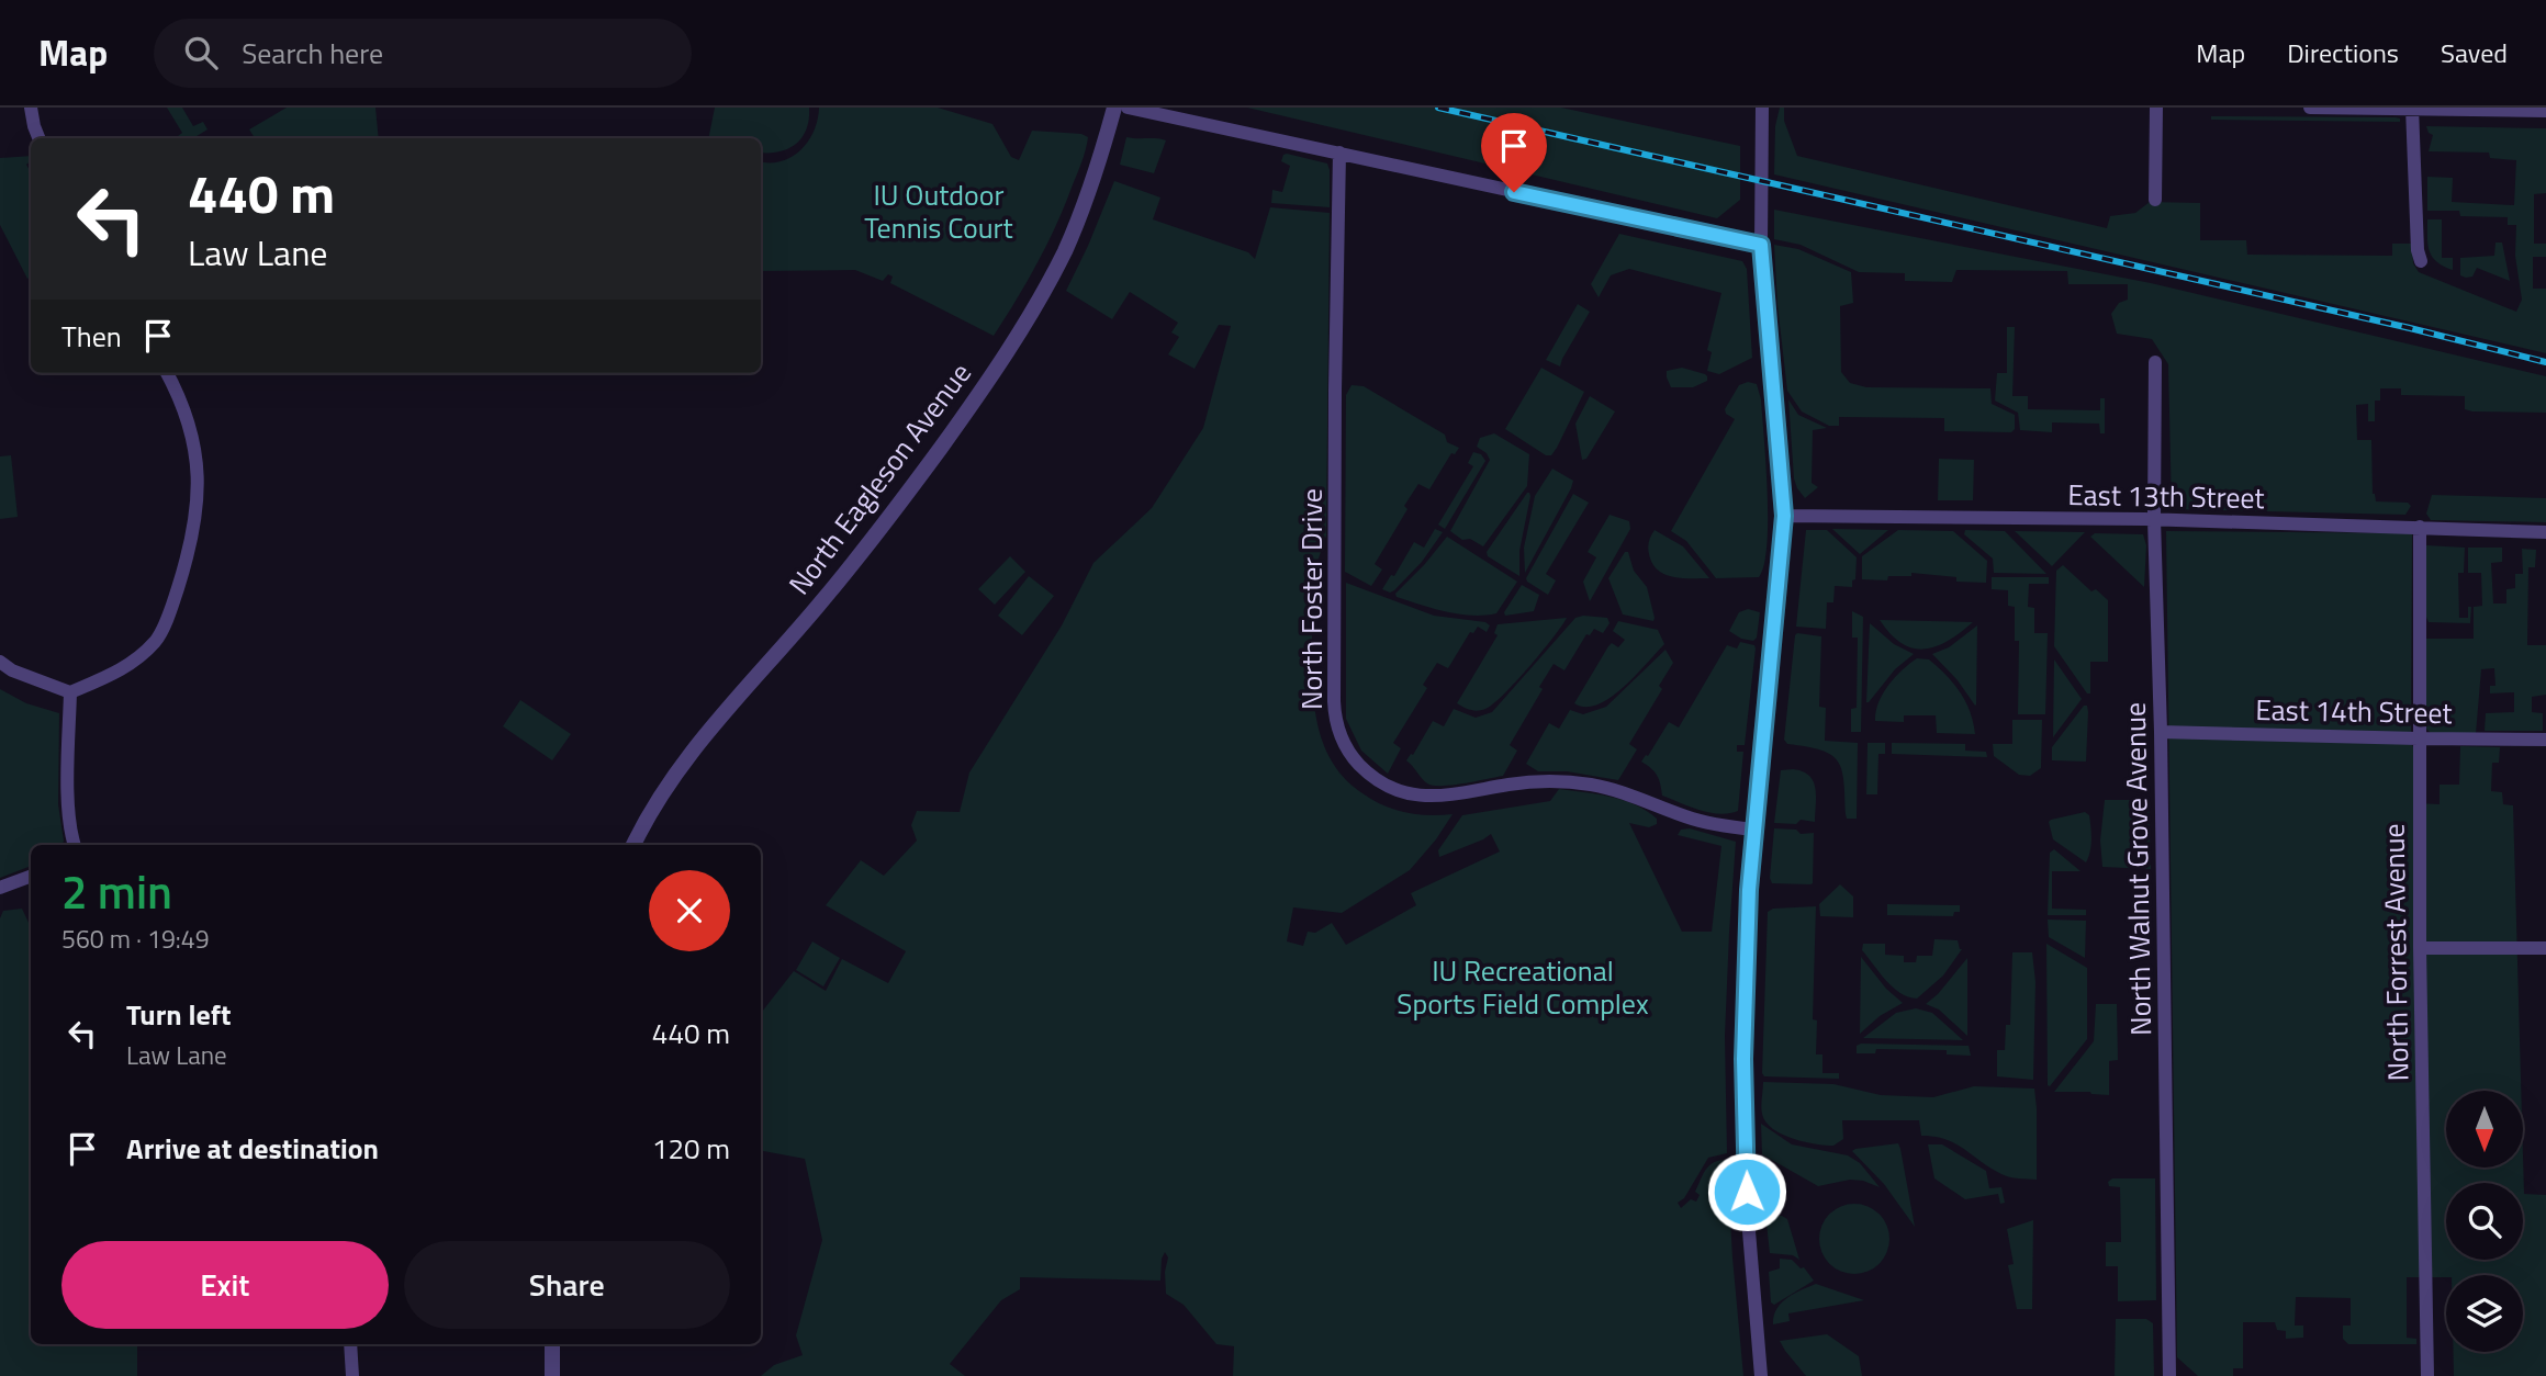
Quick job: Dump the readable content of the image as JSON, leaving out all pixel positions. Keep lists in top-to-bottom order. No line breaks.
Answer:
{"streets":{"street":["North Eagleson Avenue","East 13th Street","North Foster Drive","East 14th Street","North Walnut Grove Avenue","North Forrest Avenue"]},"crossings":[["East 13th Street","North Walnut Grove Avenue"],["East 13th Street","North Forrest Avenue"],["East 14th Street","North Walnut Grove Avenue"],["East 14th Street","North Forrest Avenue"]],"parks":["IU Outdoor Tennis Court","IU Recreational Sports Field Complex"],"north":"bottom","page":{"header":"Map","search":"Search here","nav":["Map","Directions","Saved"],"turn":["440 m","Law Lane"],"then":"Then","heading":["2 min","560 m · 19:49"],"list":[{"name":"Turn left","note":"Law Lane","value":"440 m"},{"name":"Arrive at destination","value":"120 m"}],"buttons":["Exit","Share"]}}
